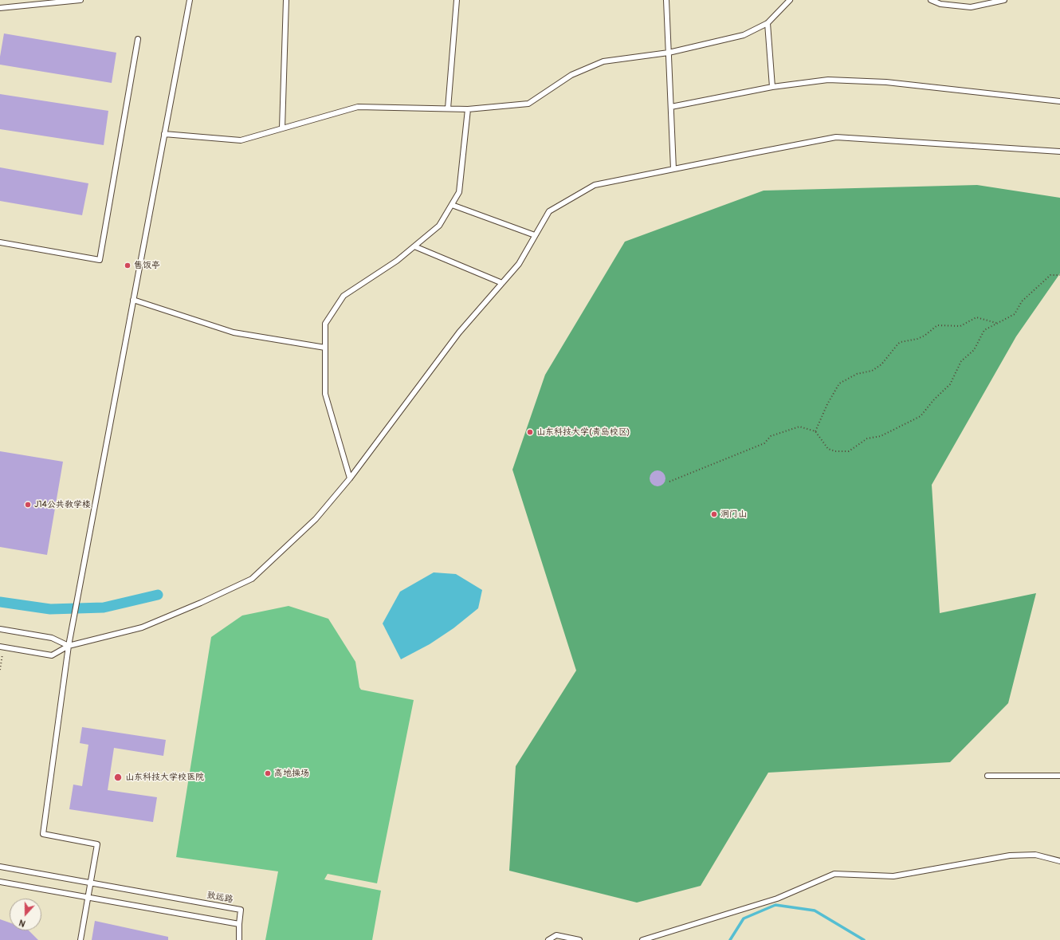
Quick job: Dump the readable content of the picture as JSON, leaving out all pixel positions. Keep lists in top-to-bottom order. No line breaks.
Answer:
{"streets":{"lane":["致远路"]},"places":["售饭亭","山东科技大学(青岛校区)","J14公共教学楼","洞门山","高地操场","山东科技大学校医院"],"north":"bottom"}
